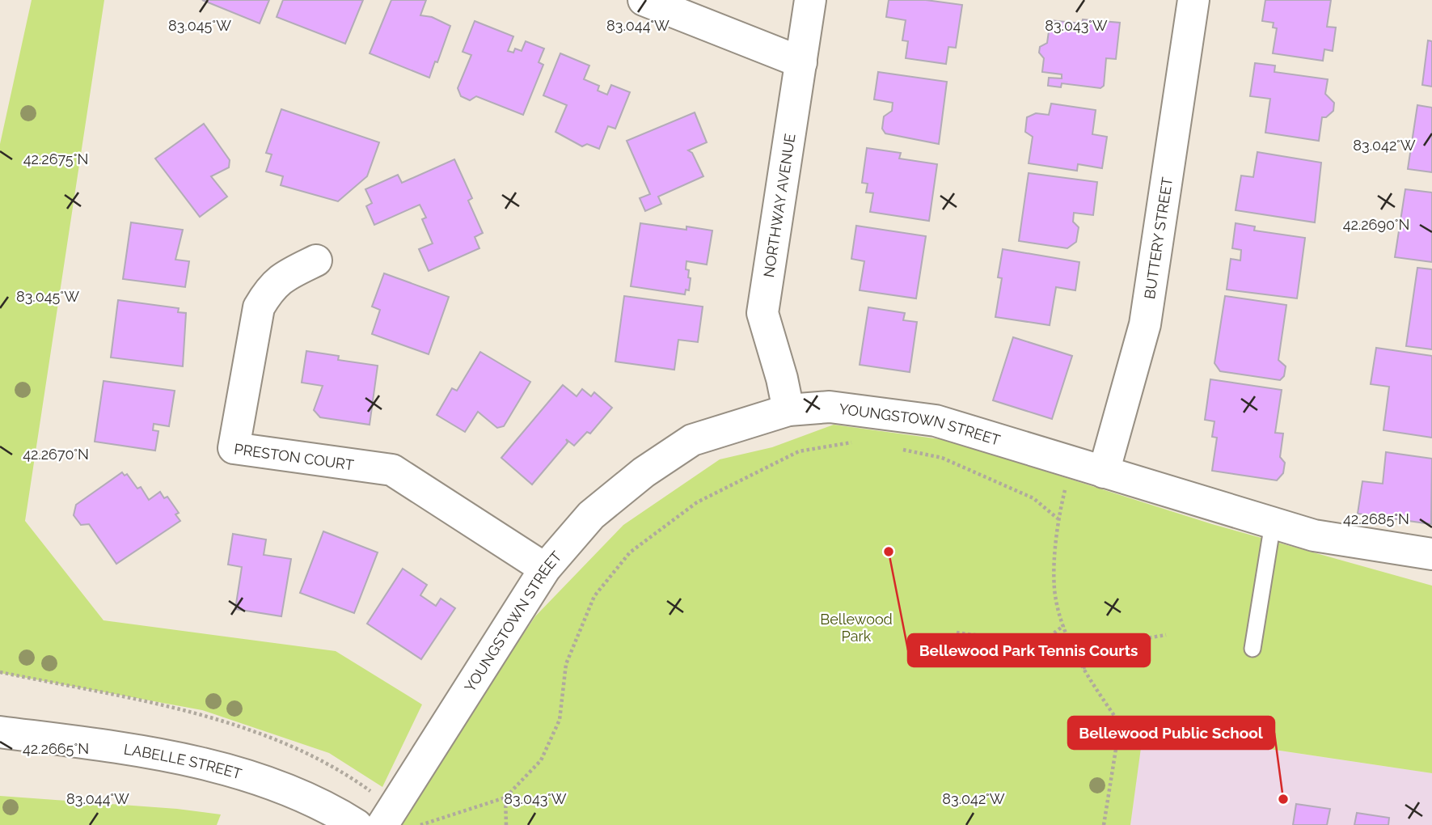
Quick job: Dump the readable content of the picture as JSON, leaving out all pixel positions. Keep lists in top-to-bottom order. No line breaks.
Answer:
{"streets":{"street":["NORTHWAY AVENUE","BUTTERY STREET","YOUNGSTOWN STREET","PRESTON COURT","LABELLE STREET"]},"crossings":[["NORTHWAY AVENUE","YOUNGSTOWN STREET"],["BUTTERY STREET","YOUNGSTOWN STREET"],["YOUNGSTOWN STREET","PRESTON COURT"]],"parks":["Bellewood Park"],"places":["Bellewood Park Tennis Courts","Bellewood Public School"],"coordinates":["83.045°W","83.044°W","83.043°W","83.042°W","42.2675°N","42.2690°N","42.2670°N","42.2685°N","42.2665°N"]}
